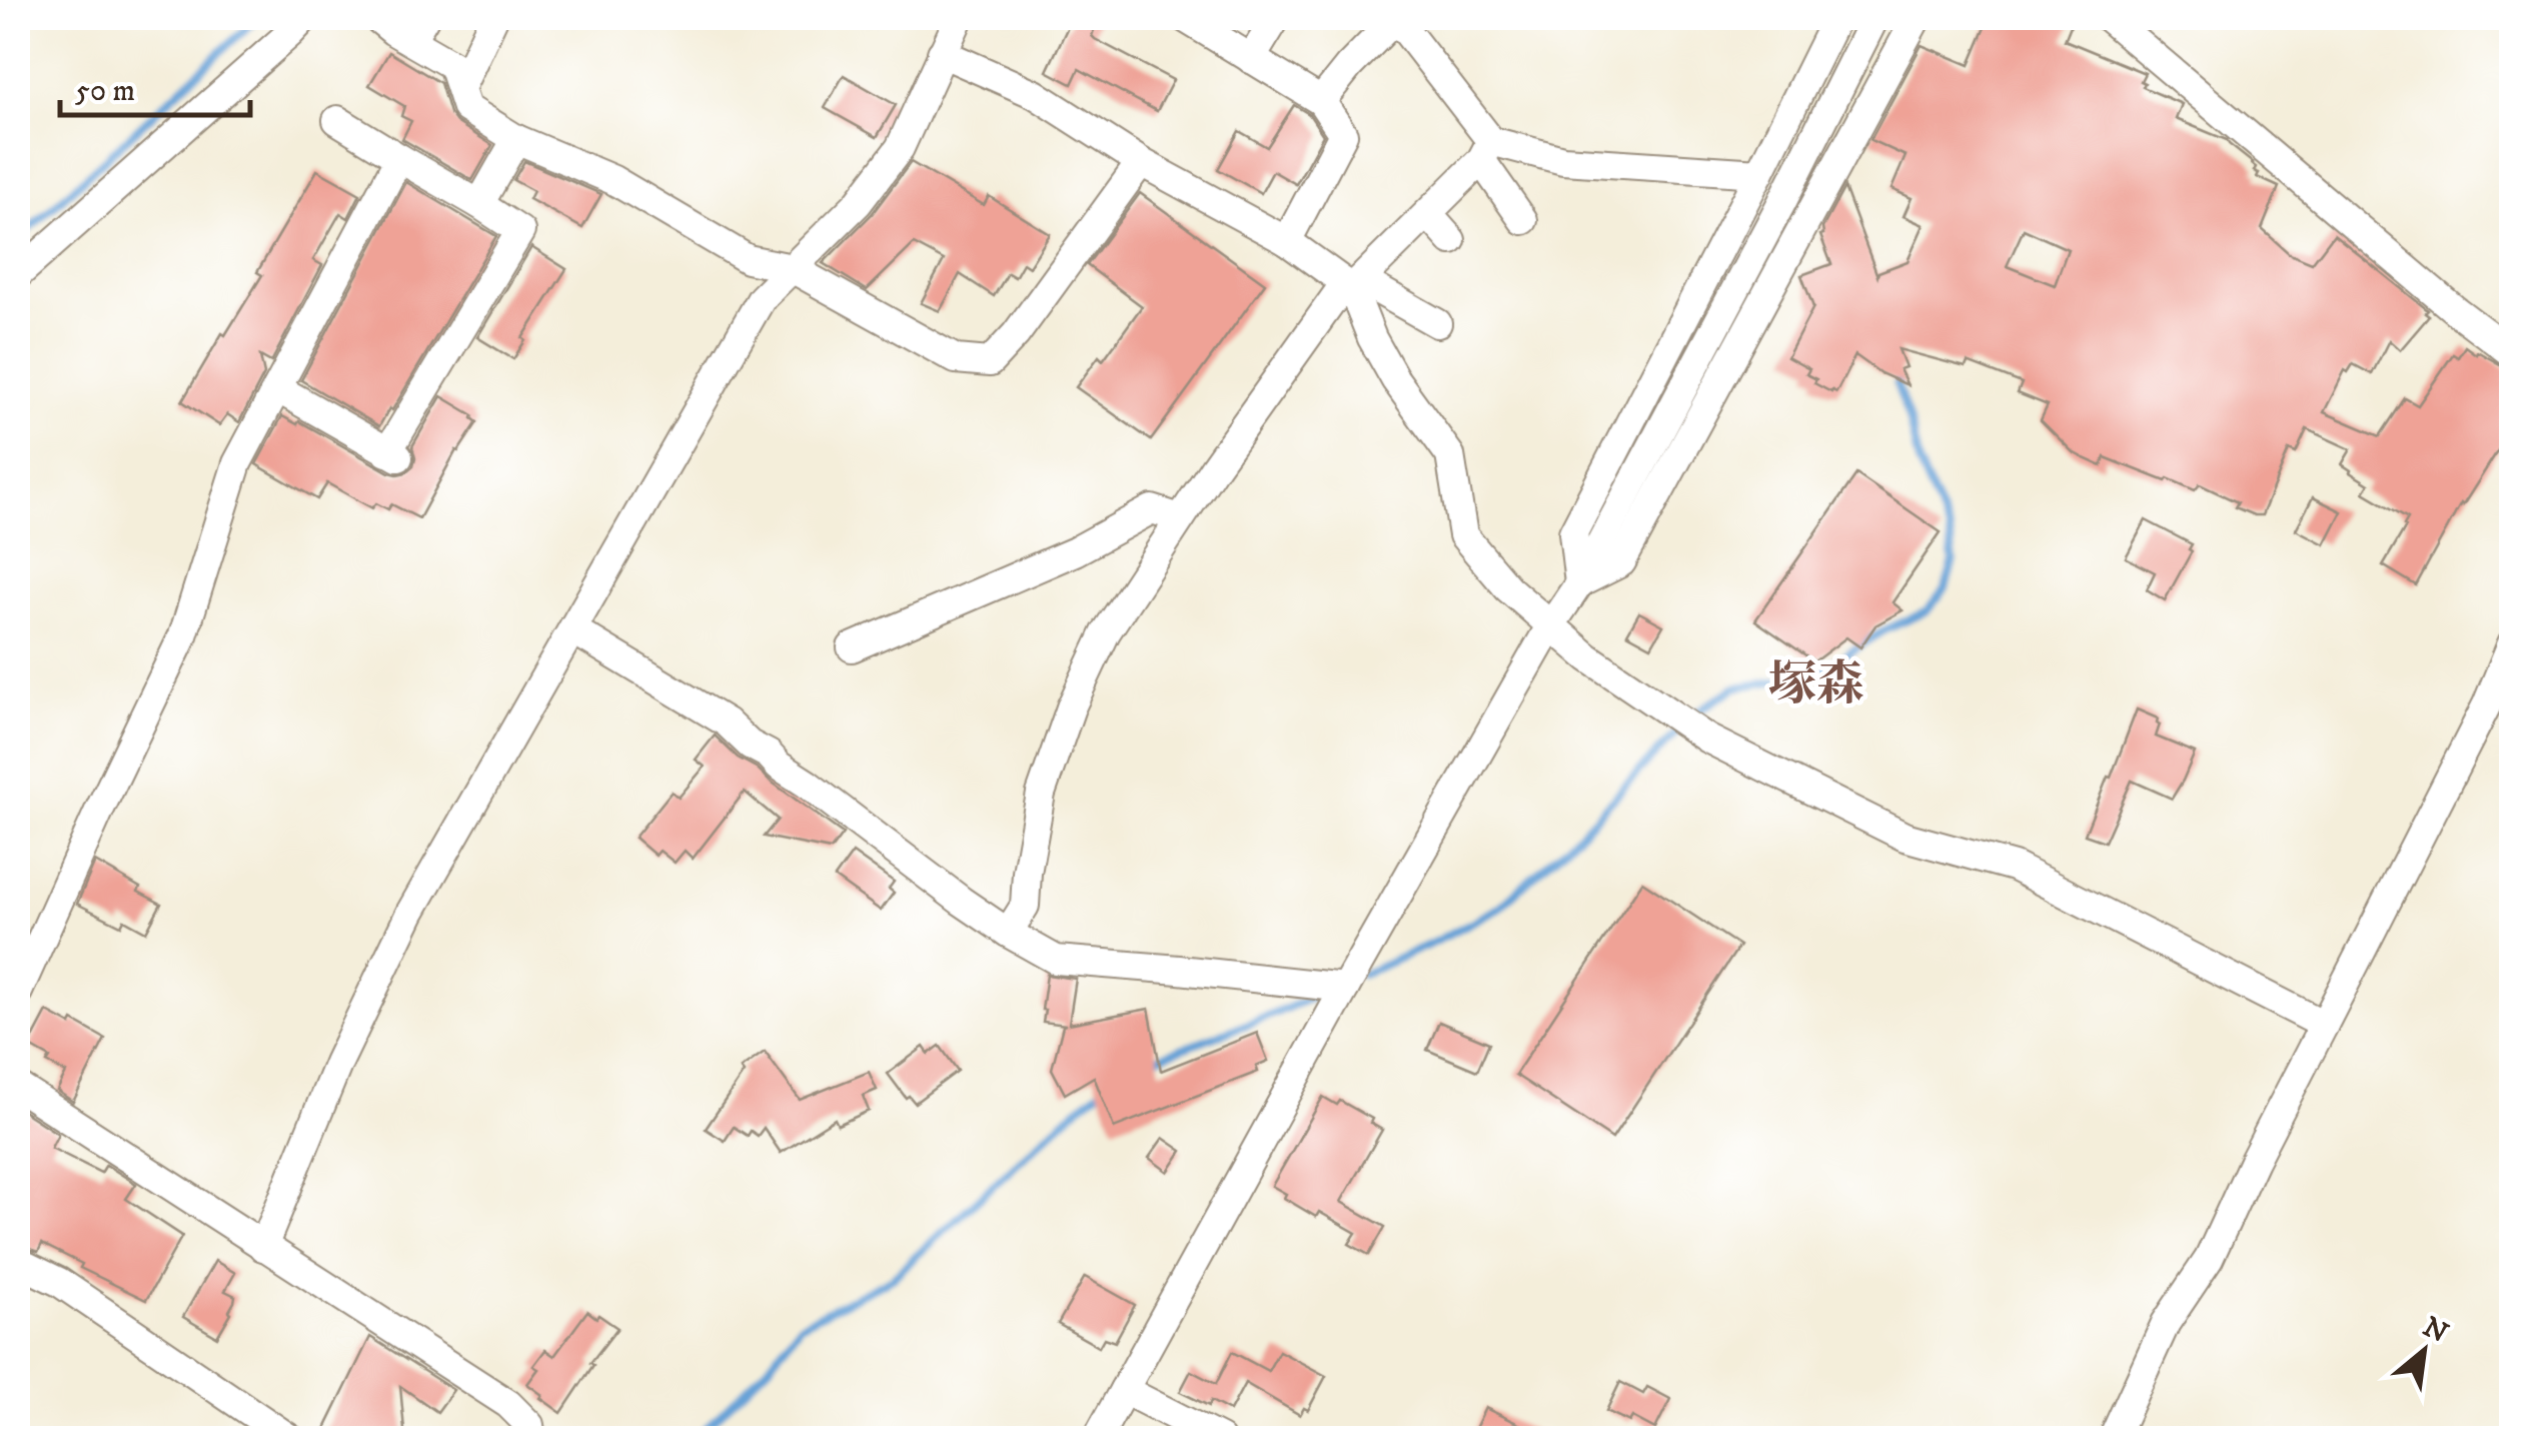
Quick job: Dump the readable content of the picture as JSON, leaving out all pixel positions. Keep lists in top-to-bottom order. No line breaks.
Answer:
{"districts":["塚森"],"scale_bar":"50 m","north":"top right"}
